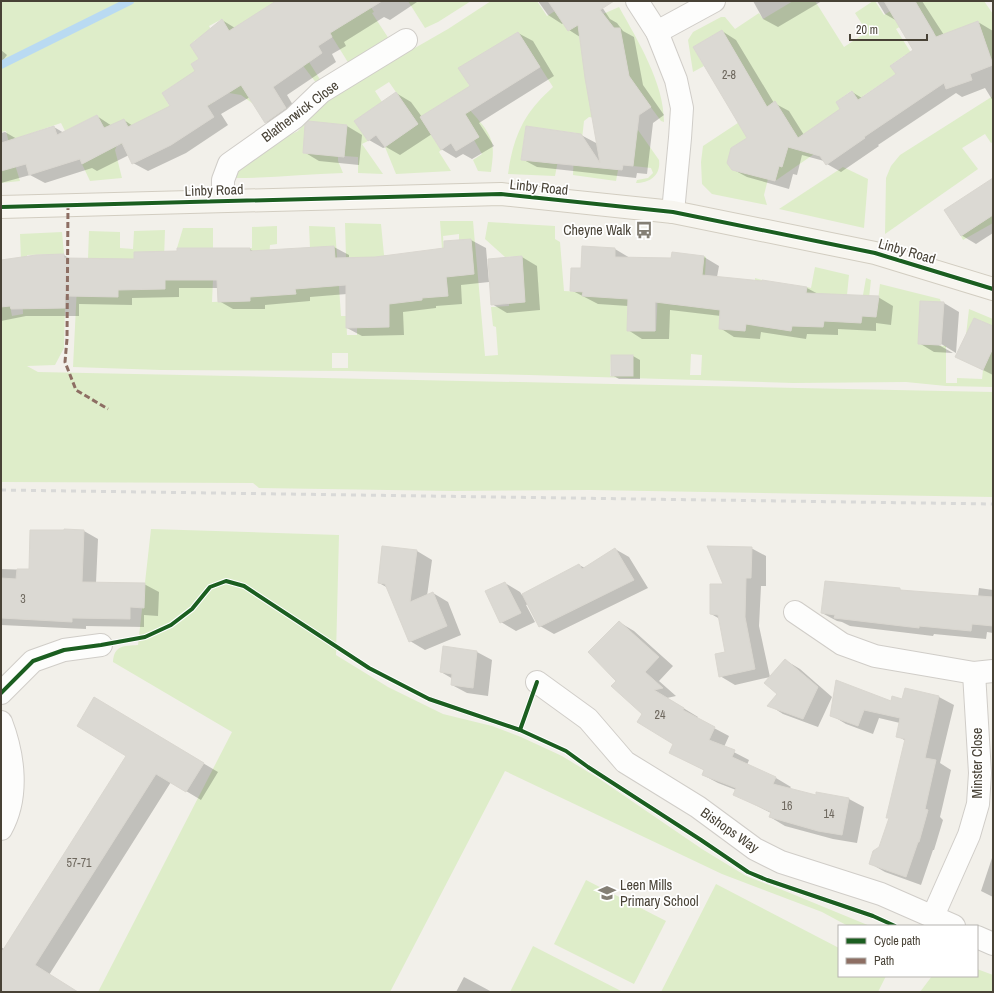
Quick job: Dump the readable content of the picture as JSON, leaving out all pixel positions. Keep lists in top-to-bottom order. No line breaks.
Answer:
{"streets":{"street":["Blatherwick Close","Linby Road","Minster Close","Bishops Way"]},"crossings":[["Blatherwick Close","Linby Road"],["Minster Close","Bishops Way"]],"places":{"bus stop":["Cheyne Walk"],"school or university":["Leen Mills Primary School"]},"house_numbers":["2-8","3","24","16","14","57-71"],"legend":["Cycle path","Path"],"scale_bar":"20 m"}
